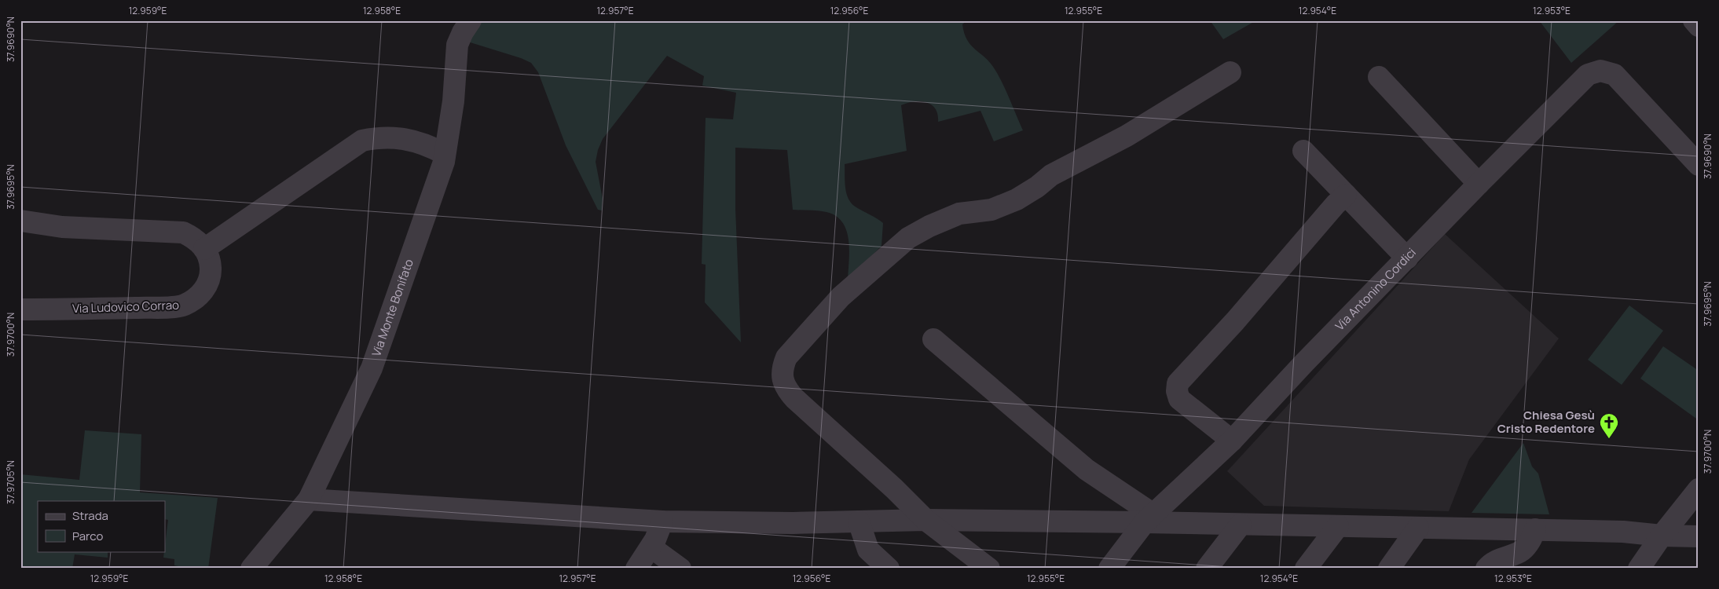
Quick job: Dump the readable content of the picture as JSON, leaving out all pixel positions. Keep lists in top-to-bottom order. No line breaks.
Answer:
{"streets":{"street":["Via Antonino Cordici","Via Ludovico Corrao","Via Monte Bonifato"]},"places":{"church":["Chiesa Gesù Cristo Redentore"]},"legend":["Strada","Parco"],"coordinates":["12.959°E","12.958°E","12.957°E","12.956°E","12.955°E","12.954°E","12.953°E","37.9690°N","37.9695°N","37.9700°N","37.9705°N"]}
